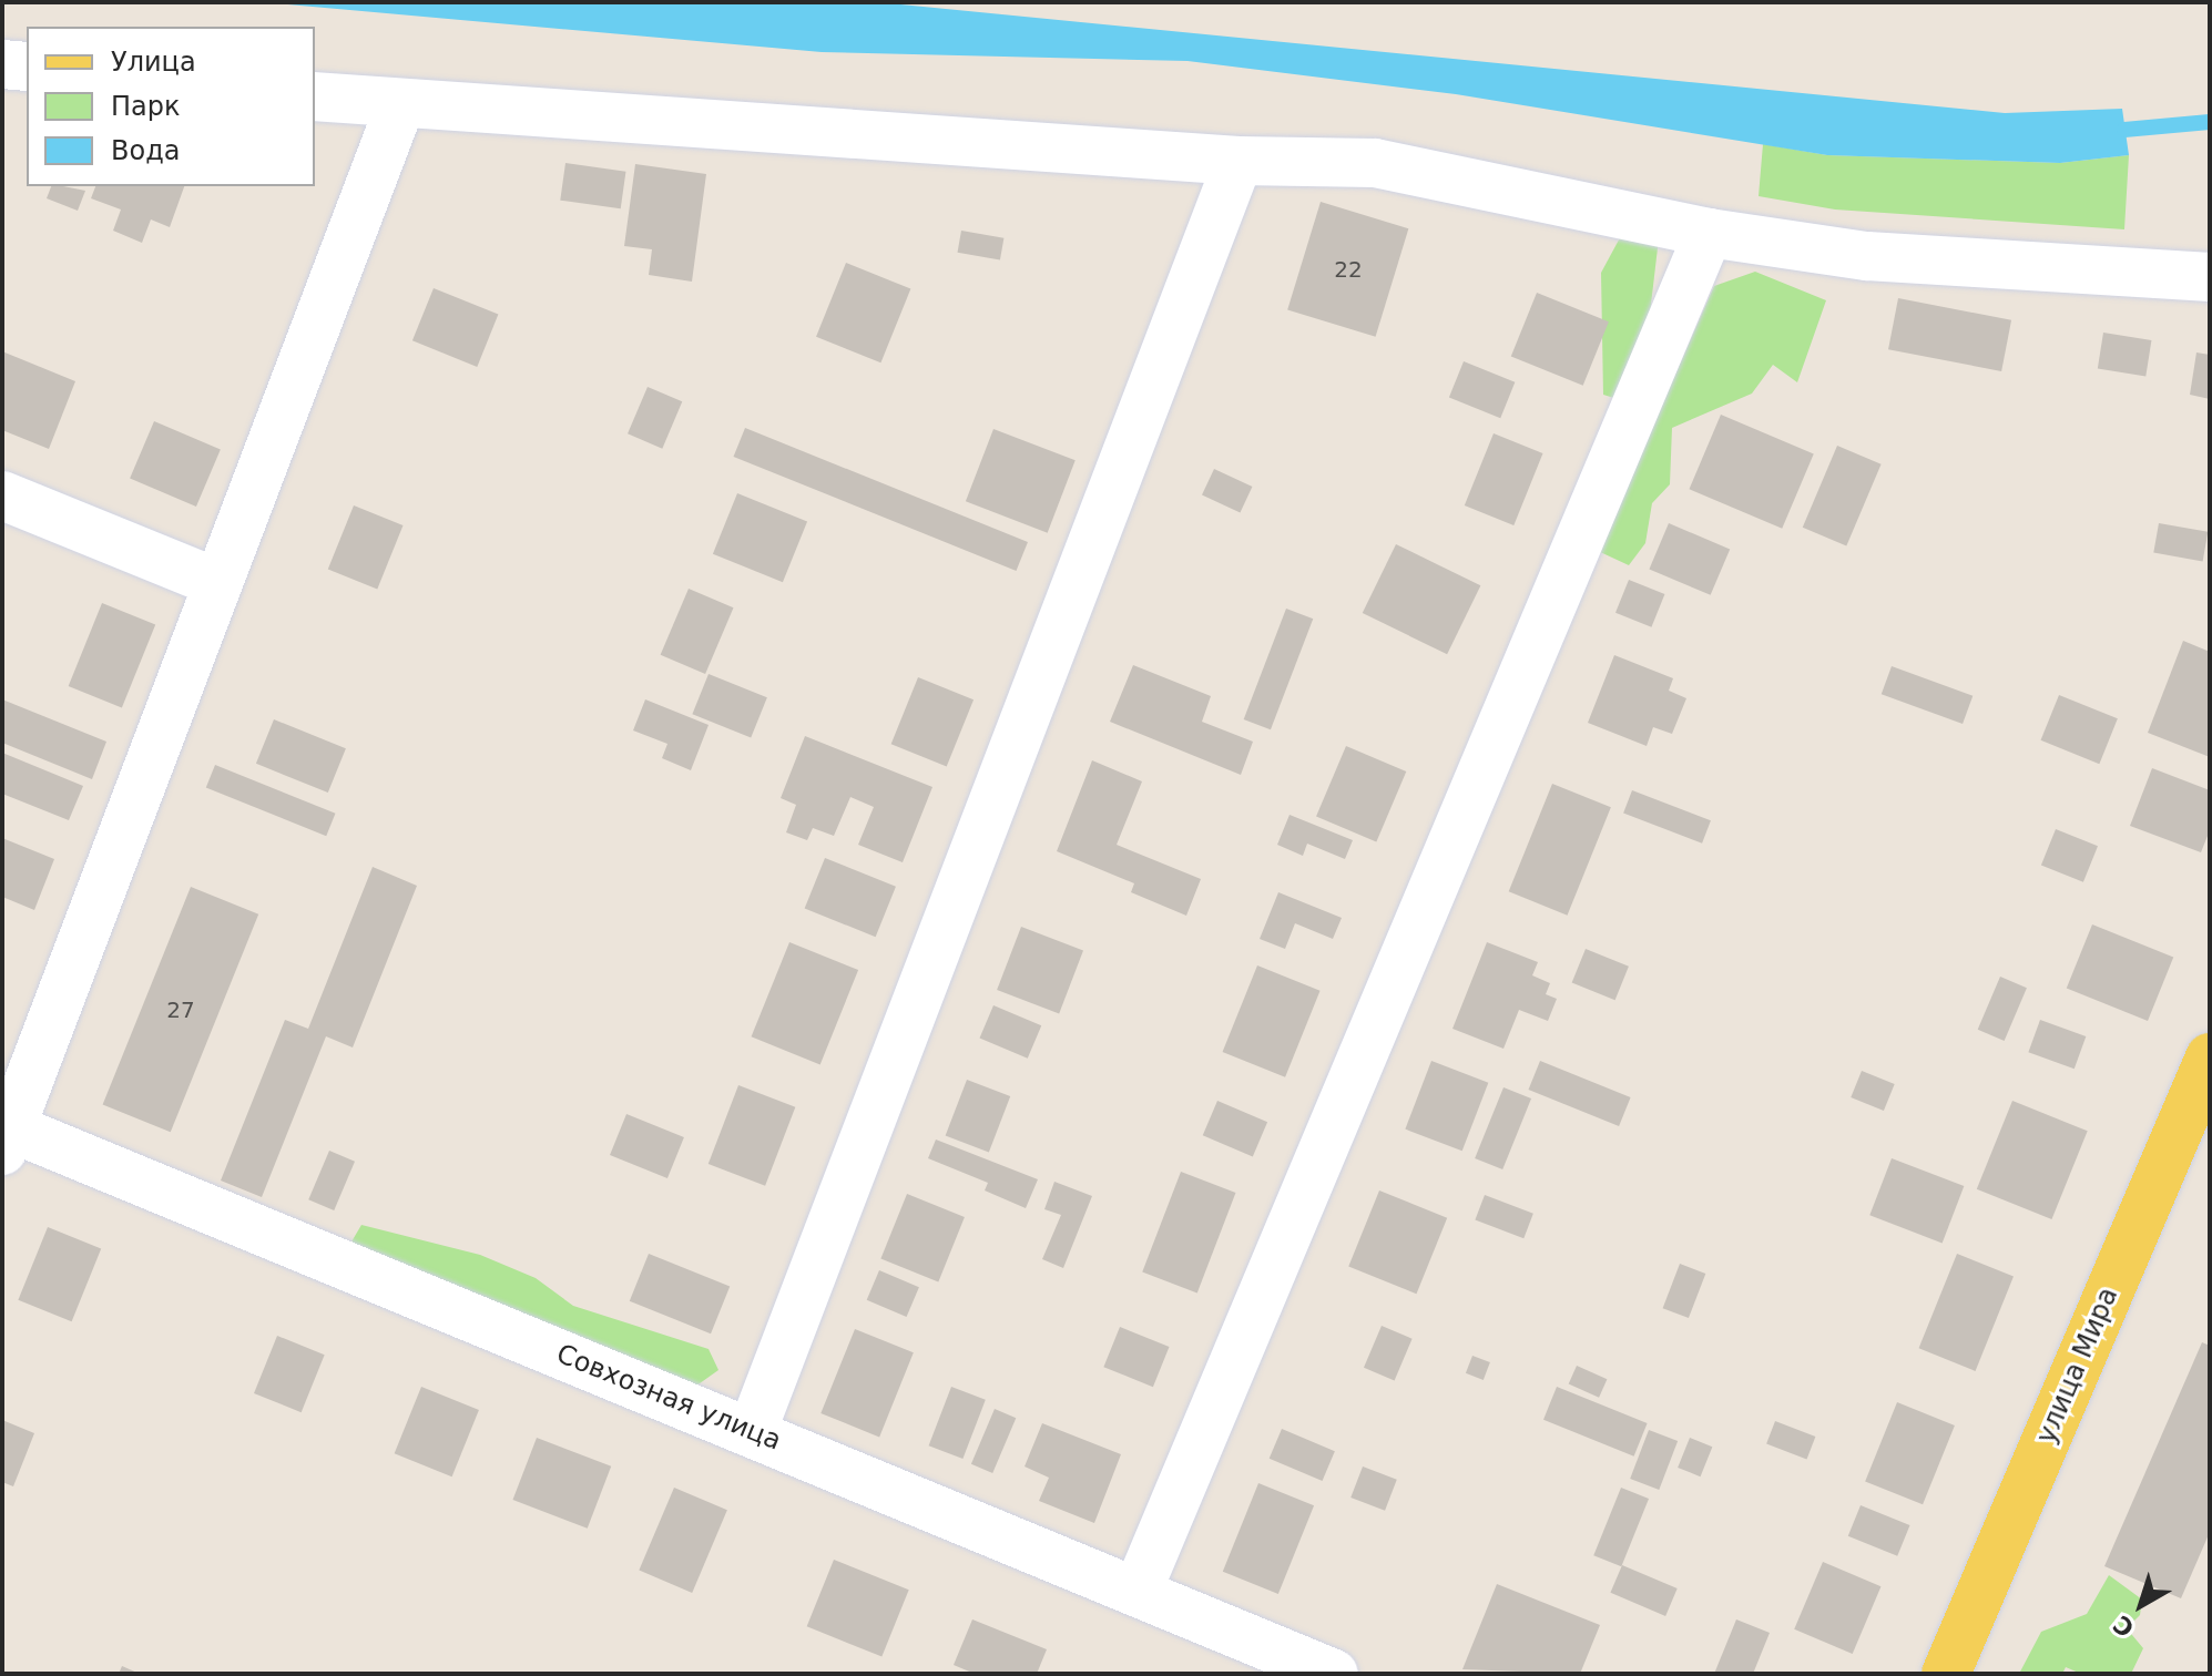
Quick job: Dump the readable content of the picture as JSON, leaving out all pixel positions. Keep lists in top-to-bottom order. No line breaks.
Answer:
{"streets":{"main road":["улица Мира"],"street":["Совхозная улица"]},"house_numbers":["22","27"],"legend":["Улица","Парк","Вода"],"north":"bottom left"}
